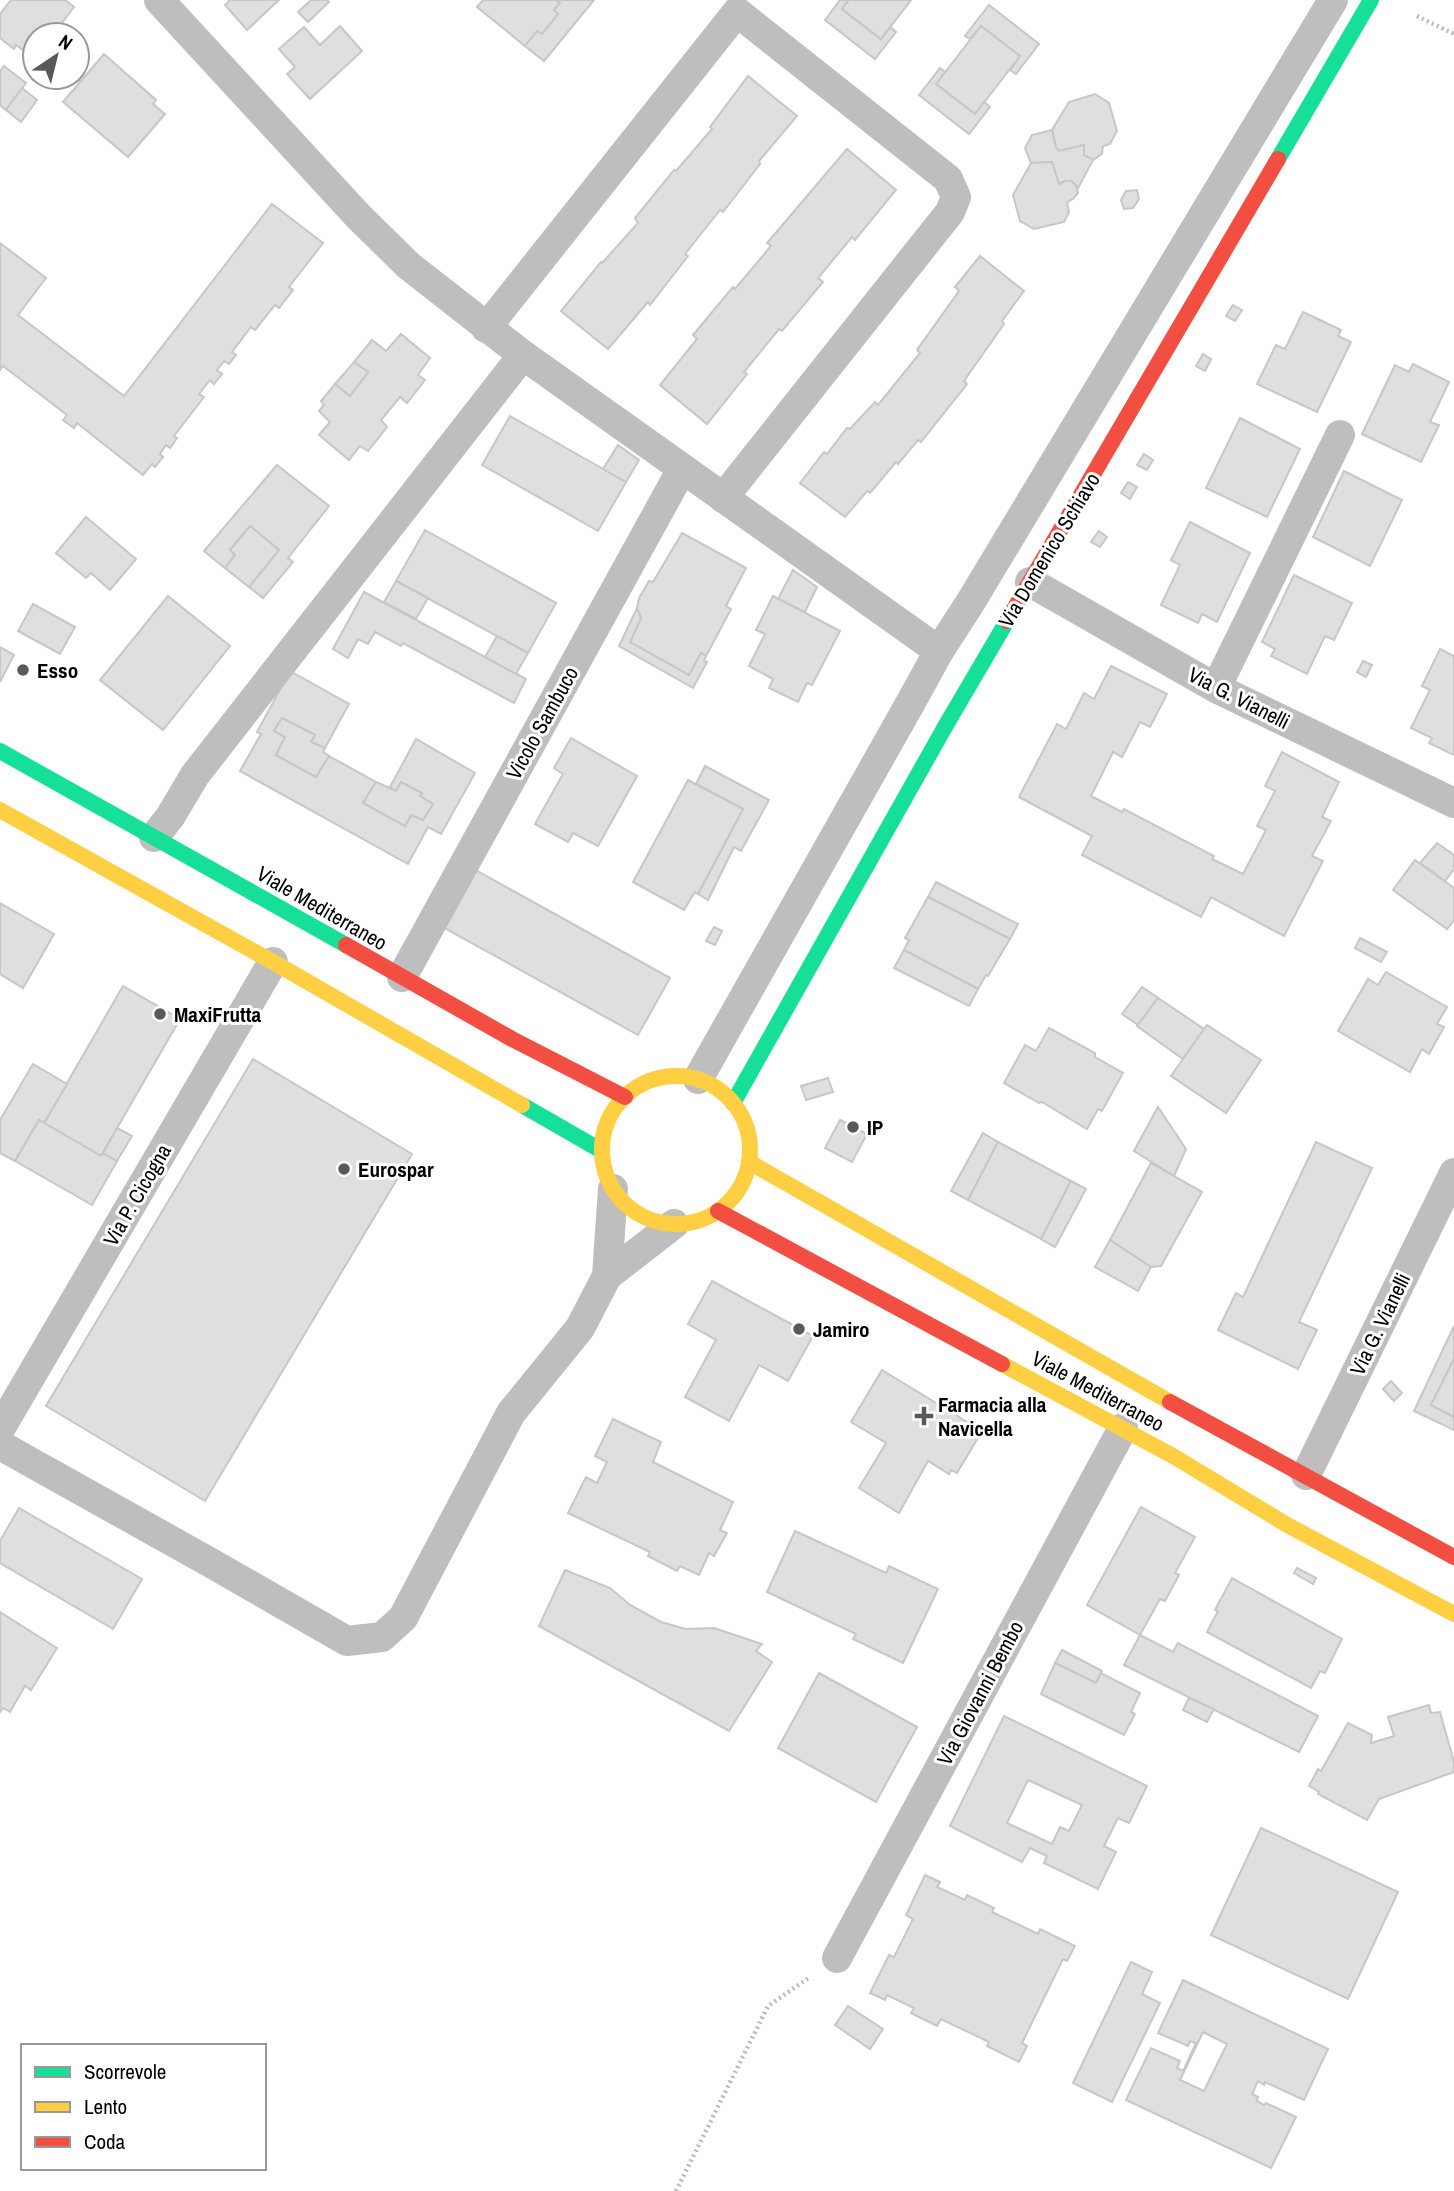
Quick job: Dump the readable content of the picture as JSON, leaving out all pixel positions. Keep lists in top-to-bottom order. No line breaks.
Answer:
{"streets":{"street":["Via Domenico Schiavo","Via G. Vianelli","Vicolo Sambuco","Viale Mediterraneo","Via P. Cicogna","Via Giovanni Bembo"]},"crossings":[["Via Domenico Schiavo","Via G. Vianelli"],["Via Domenico Schiavo","Viale Mediterraneo"],["Via G. Vianelli","Viale Mediterraneo"],["Vicolo Sambuco","Viale Mediterraneo"],["Viale Mediterraneo","Via Giovanni Bembo"]],"places":{"other":["Esso","MaxiFrutta","IP","Eurospar","Jamiro"],"health":["Farmacia alla Navicella"]},"legend":["Scorrevole","Lento","Coda"],"north":"top right"}
